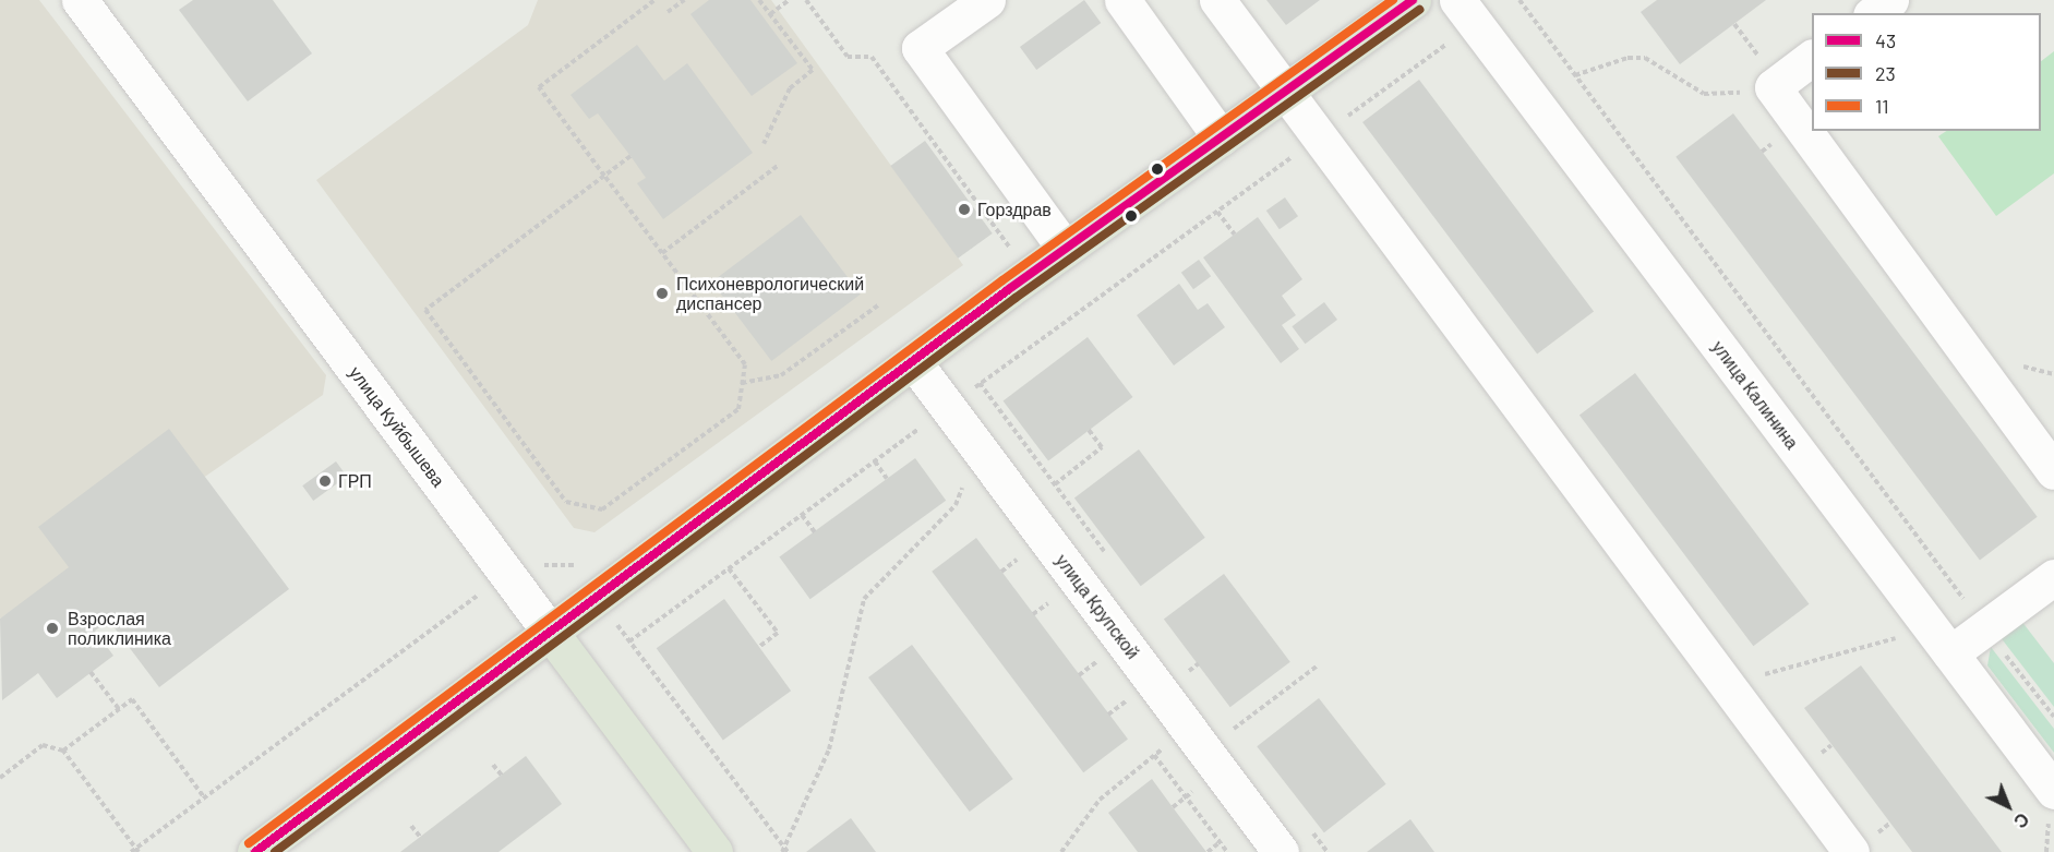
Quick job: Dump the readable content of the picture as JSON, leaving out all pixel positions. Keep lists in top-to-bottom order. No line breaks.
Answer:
{"streets":{"main road":["улица Куйбышева"],"street":["улица Калинина","улица Крупской"]},"places":["Горздрав","Психоневрологический диспансер","ГРП","Взрослая поликлиника"],"lines":["transit line 43","transit line 11","transit line 23"],"legend":["43","23","11"],"north":"bottom right"}
